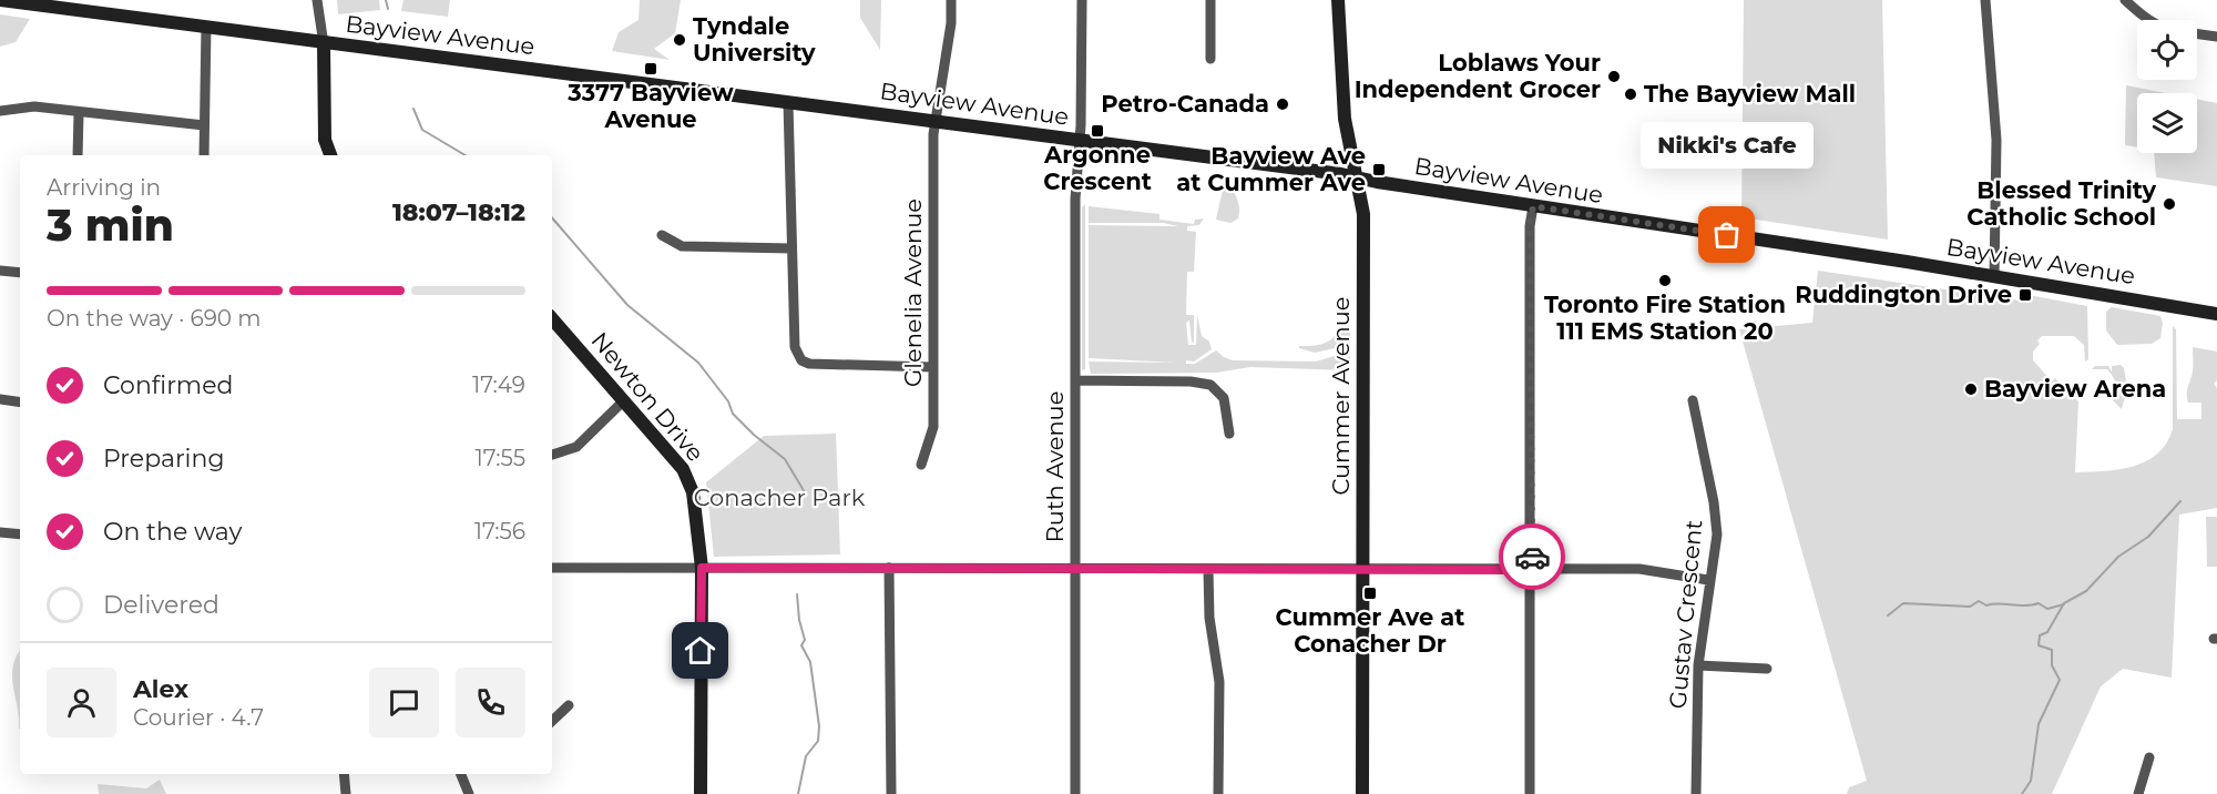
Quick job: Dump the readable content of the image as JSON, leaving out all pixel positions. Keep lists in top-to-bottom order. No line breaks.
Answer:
{"streets":{"main road":["Bayview Avenue","Cummer Avenue","Newton Drive"],"street":["Glenelia Avenue","Ruth Avenue","Gustav Crescent"]},"crossings":[["Bayview Avenue","Glenelia Avenue"],["Bayview Avenue","Cummer Avenue"],["Bayview Avenue","Ruth Avenue"]],"parks":["Conacher Park"],"places":{"other":["Tyndale University","Loblaws Your Independent Grocer","The Bayview Mall","Petro-Canada","Blessed Trinity Catholic School","Nikki's Cafe","Toronto Fire Station 111 EMS Station 20","Bayview Arena"],"transit":["3377 Bayview Avenue","Argonne Crescent","Bayview Ave at Cummer Ave","Ruddington Drive","Cummer Ave at Conacher Dr"]},"page":{"bubble":"Nikki's Cafe","heading":["3 min","Arriving in","18:07–18:12"],"panel":["Alex","Courier · 4.7"],"bar":"On the way · 690 m","list":[["Confirmed","17:49"],["Preparing","17:55"],["On the way","17:56"],"Delivered"]}}
